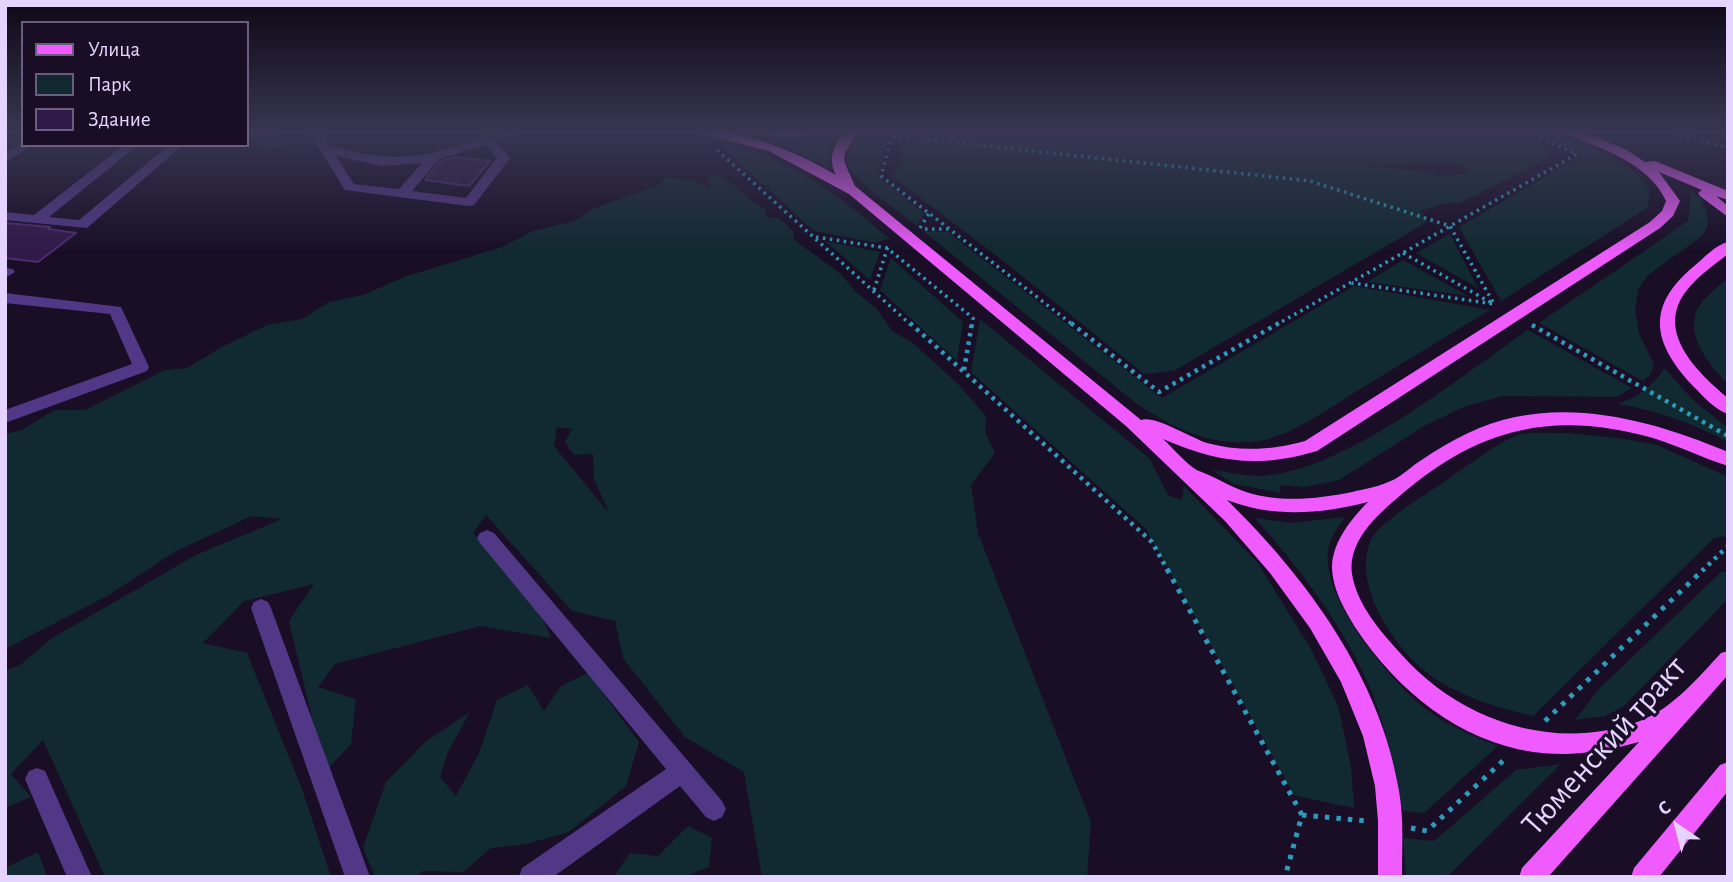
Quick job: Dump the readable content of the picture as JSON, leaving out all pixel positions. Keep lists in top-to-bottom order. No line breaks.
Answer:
{"streets":{"main road":["Тюменский тракт"]},"legend":["Улица","Парк","Здание"],"north":"top left"}
